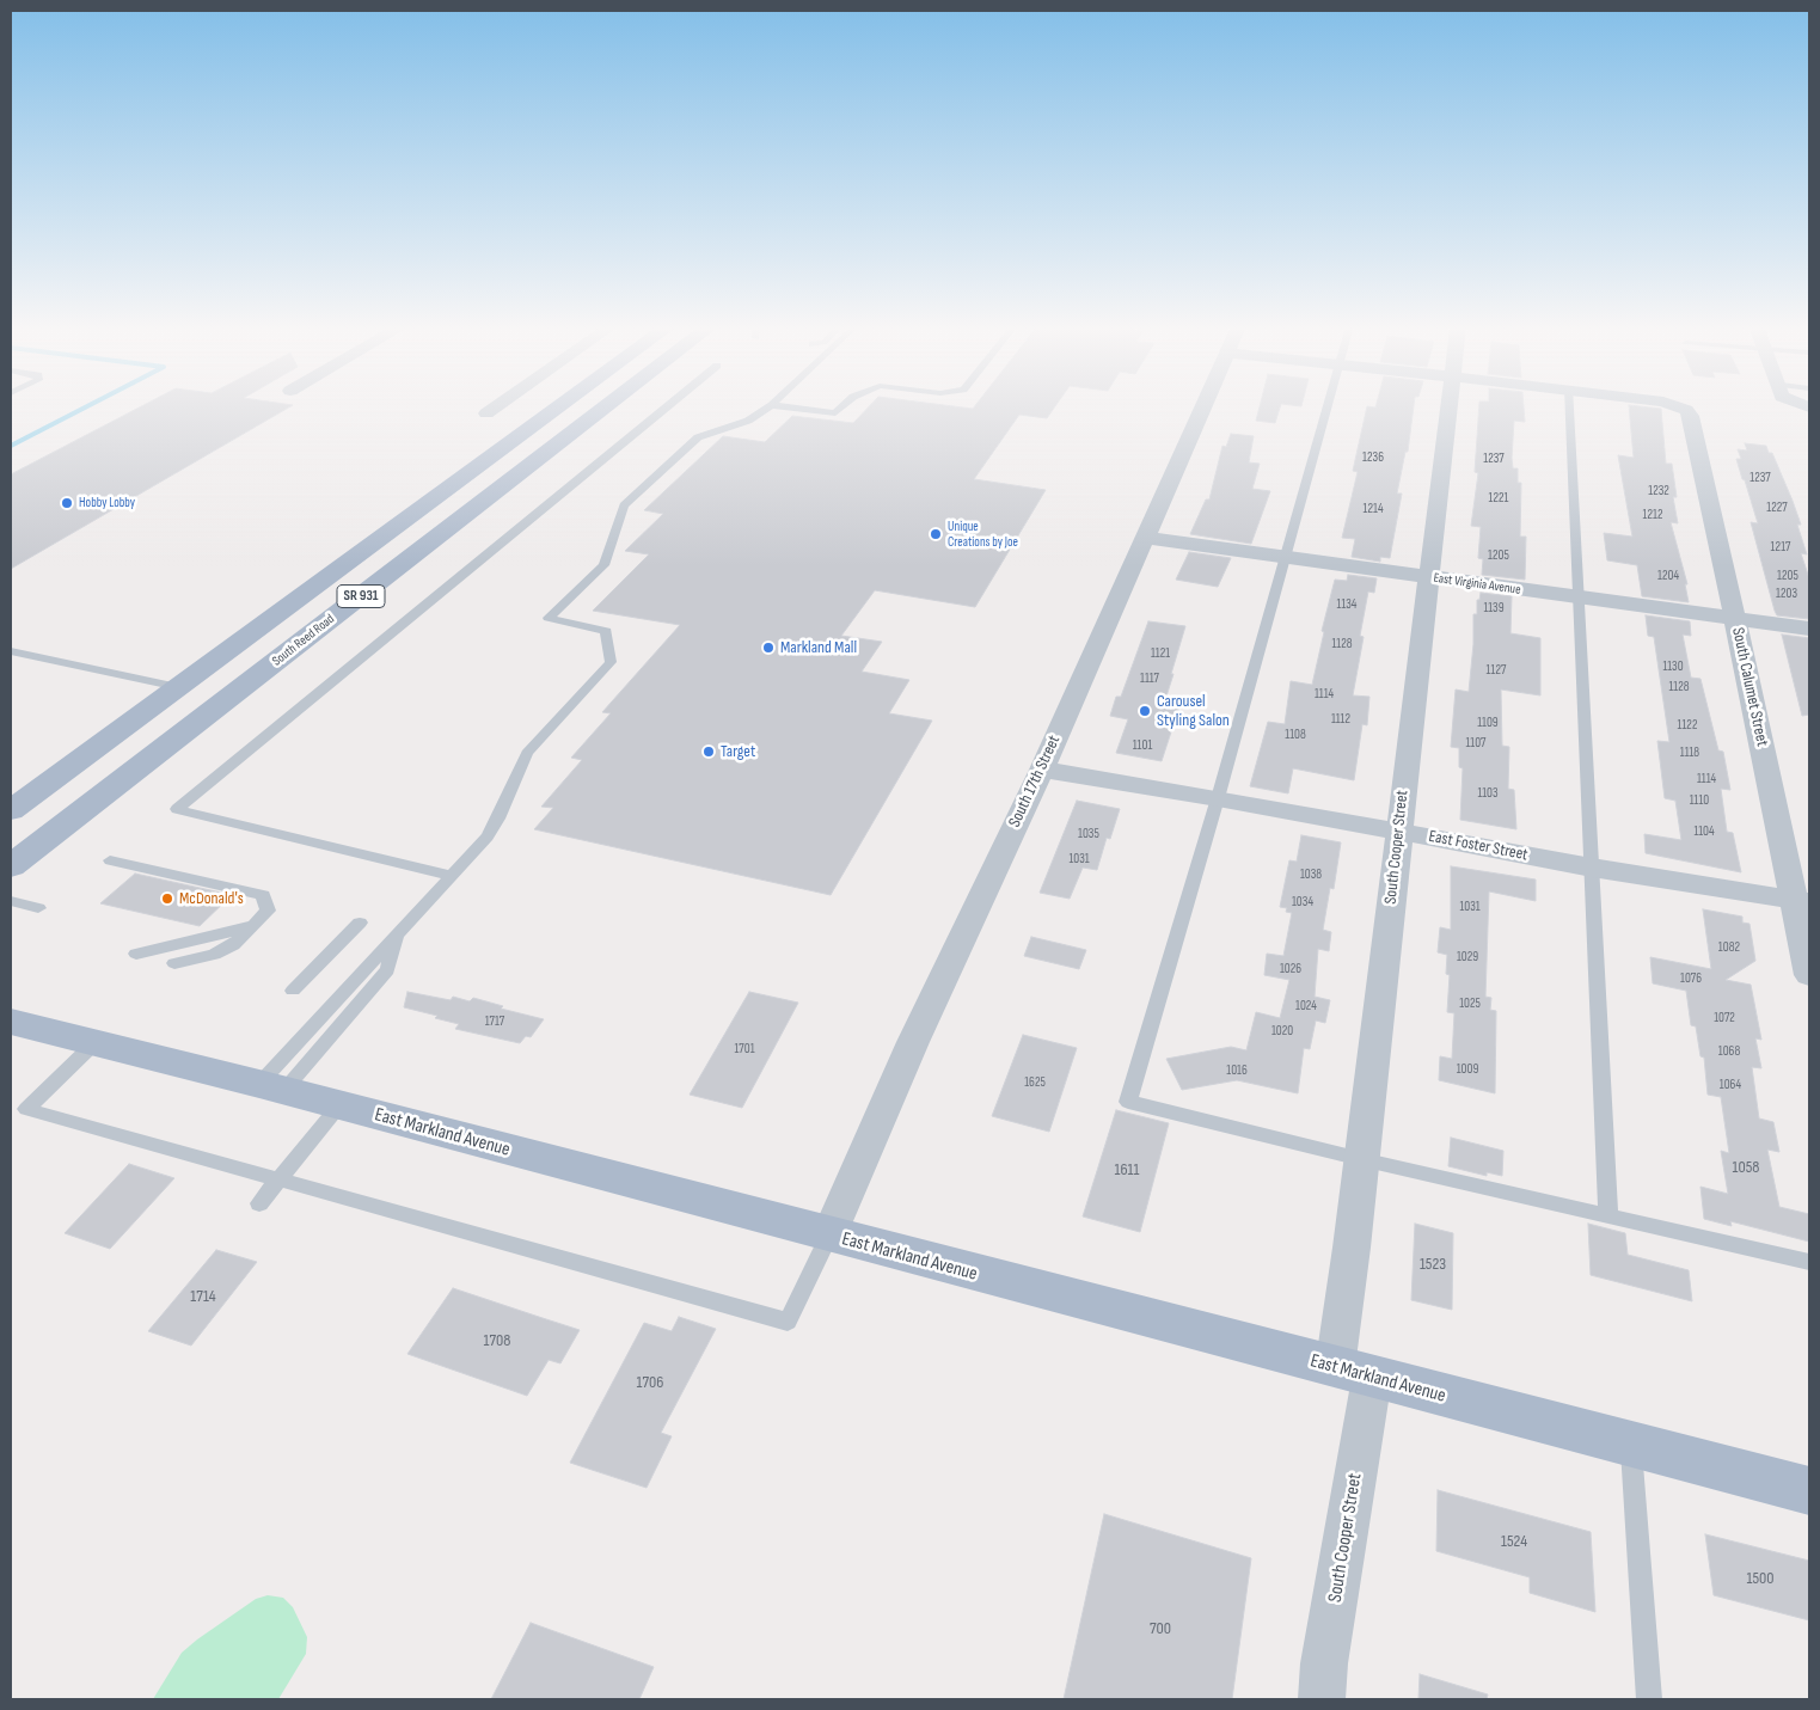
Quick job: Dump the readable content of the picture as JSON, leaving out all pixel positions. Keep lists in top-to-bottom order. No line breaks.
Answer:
{"streets":{"main road":["SR 931","South Reed Road","East Markland Avenue"],"street":["East Virginia Avenue","South Calumet Street","South 17th Street","East Foster Street","South Cooper Street"]},"crossings":[["East Virginia Avenue","South Calumet Street"],["East Virginia Avenue","South 17th Street"],["East Virginia Avenue","South Cooper Street"],["South Calumet Street","East Foster Street"],["South 17th Street","East Foster Street"],["South 17th Street","East Markland Avenue"],["East Foster Street","South Cooper Street"],["South Cooper Street","East Markland Avenue"]],"places":["Hobby Lobby","Unique Creations by Joe","Markland Mall","Carousel Styling Salon","Target","McDonald's"],"house_numbers":["1236","1237","1237","1232","1221","1227","1214","1212","1217","1205","1204","1205","1203","1134","1139","1128","1121","1130","1127","1117","1128","1114","1112","1109","1122","1108","1107","1101","1118","1114","1103","1110","1104","1035","1031","1038","1034","1031","1082","1029","1026","1076","1025","1024","1072","1717","1020","1701","1068","1009","1016","1625","1064","1058","1611","1523","1714","1708","1706","1524","1500","700"]}
